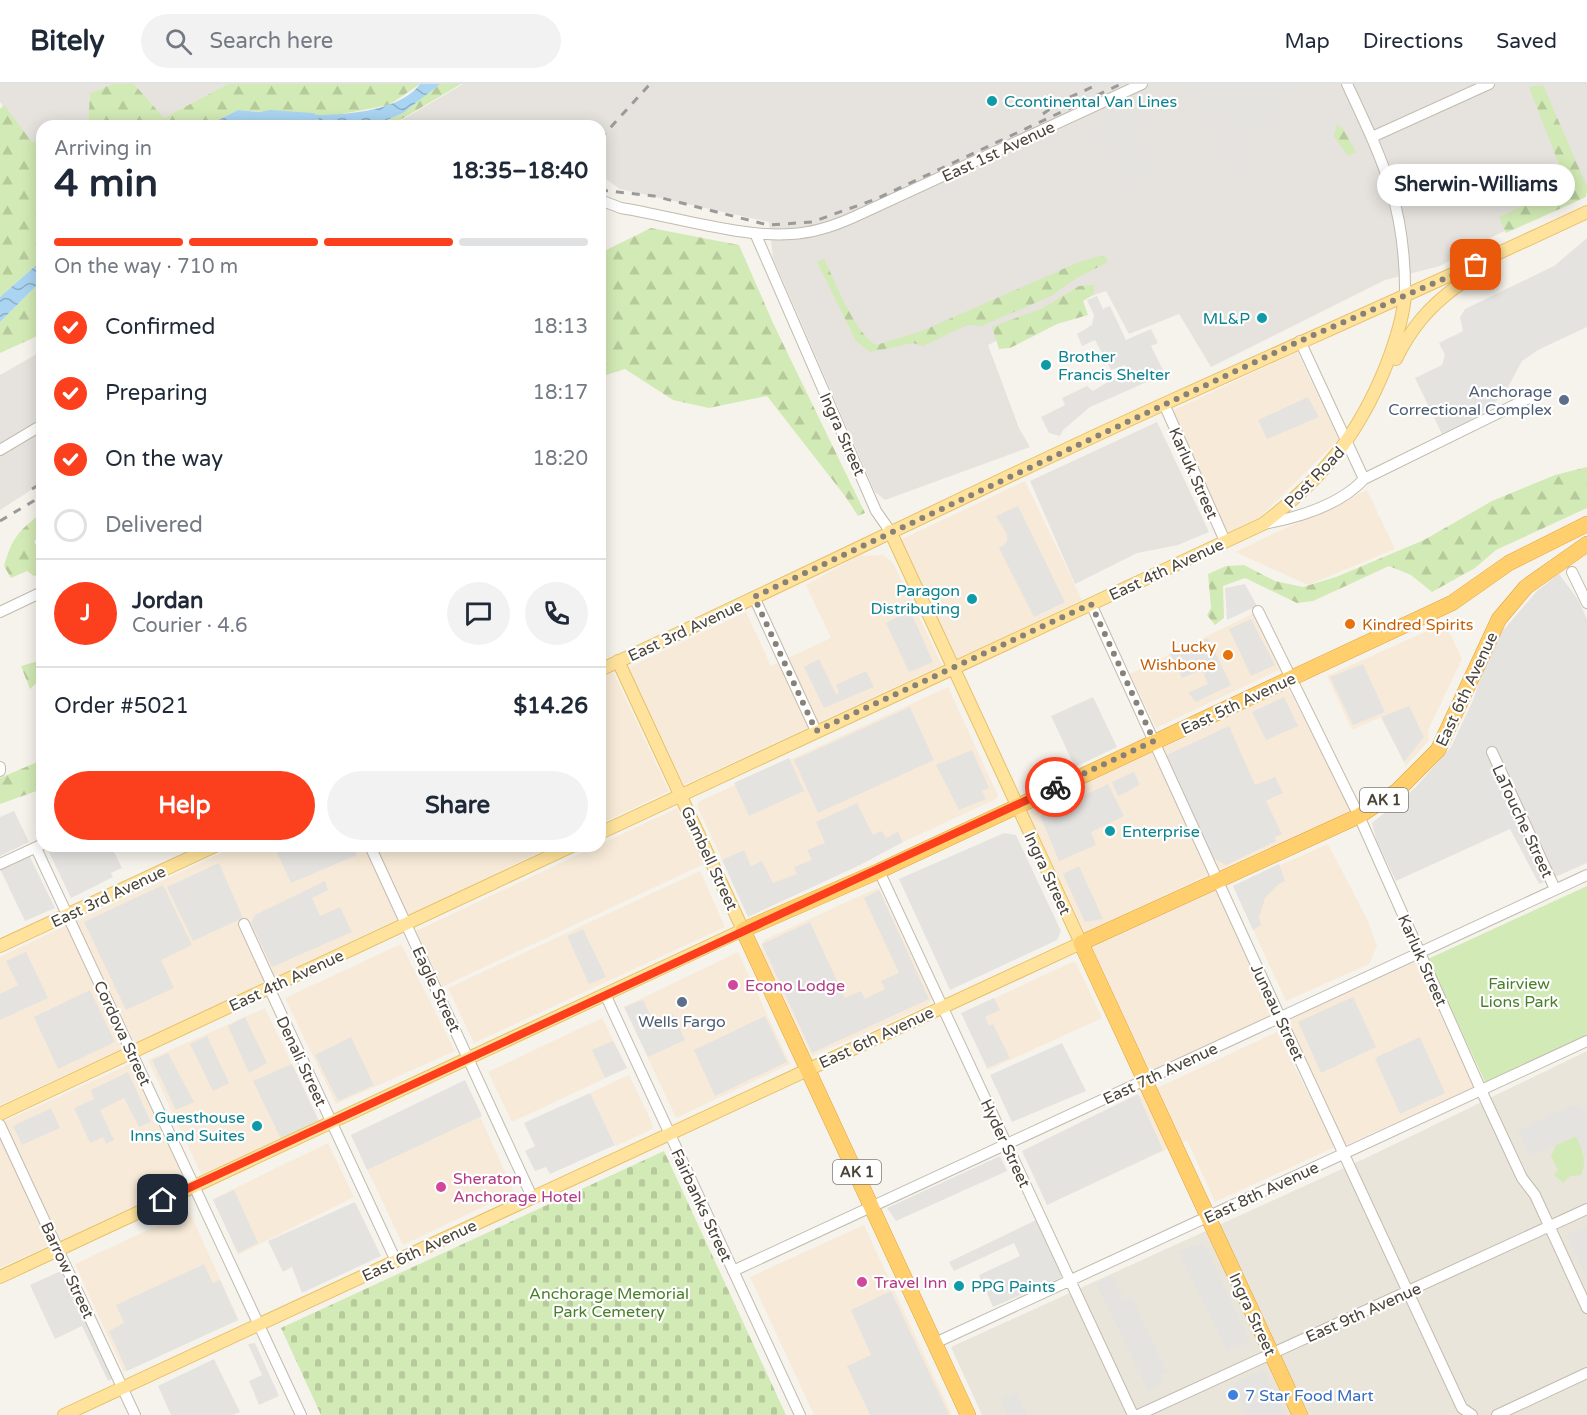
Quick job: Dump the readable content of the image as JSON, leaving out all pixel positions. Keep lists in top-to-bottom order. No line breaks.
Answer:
{"streets":{"highway":["Ingra Street","East 6th Avenue","East 5th Avenue","AK 1","Gambell Street"],"main road":["Post Road","East 4th Avenue","East 3rd Avenue"],"street":["East 1st Avenue","Karluk Street","LaTouche Street","Eagle Street","Juneau Street","Cordova Street","Denali Street","East 7th Avenue","Hyder Street","East 8th Avenue","Fairbanks Street","Barrow Street","East 9th Avenue"]},"crossings":[["East 1st Avenue","Ingra Street"],["Ingra Street","East 4th Avenue"],["Ingra Street","East 3rd Avenue"],["Ingra Street","East 6th Avenue"],["Ingra Street","East 5th Avenue"],["Ingra Street","East 7th Avenue"],["Ingra Street","East 8th Avenue"],["Ingra Street","East 9th Avenue"],["Karluk Street","East 4th Avenue"],["Karluk Street","East 3rd Avenue"],["Karluk Street","East 6th Avenue"],["Karluk Street","East 5th Avenue"],["Karluk Street","East 7th Avenue"],["Karluk Street","East 8th Avenue"],["Karluk Street","East 9th Avenue"],["Post Road","East 4th Avenue"],["Post Road","East 3rd Avenue"],["East 4th Avenue","Gambell Street"],["East 4th Avenue","Eagle Street"],["East 4th Avenue","Juneau Street"],["East 4th Avenue","Cordova Street"],["East 4th Avenue","Denali Street"],["East 3rd Avenue","Gambell Street"],["East 3rd Avenue","Cordova Street"],["East 6th Avenue","Gambell Street"],["East 6th Avenue","Eagle Street"],["East 6th Avenue","Juneau Street"],["East 6th Avenue","Cordova Street"],["East 6th Avenue","Denali Street"],["East 6th Avenue","Hyder Street"],["East 6th Avenue","Fairbanks Street"],["East 6th Avenue","Barrow Street"],["East 5th Avenue","Gambell Street"],["East 5th Avenue","Eagle Street"],["East 5th Avenue","Juneau Street"],["East 5th Avenue","Cordova Street"],["East 5th Avenue","Denali Street"],["East 5th Avenue","Hyder Street"],["East 5th Avenue","Fairbanks Street"],["East 5th Avenue","Barrow Street"],["LaTouche Street","East 7th Avenue"],["Gambell Street","East 7th Avenue"],["Gambell Street","East 8th Avenue"],["Juneau Street","East 7th Avenue"],["Juneau Street","East 8th Avenue"],["Juneau Street","East 9th Avenue"],["East 7th Avenue","Hyder Street"],["East 7th Avenue","Fairbanks Street"],["Hyder Street","East 8th Avenue"]],"parks":["Fairview Lions Park","Anchorage Memorial Park Cemetery"],"places":["Ccontinental Van Lines","Sherwin-Williams","ML&P","Brother Francis Shelter","Anchorage Correctional Complex","Paragon Distributing","Kindred Spirits","Lucky Wishbone","Enterprise","Econo Lodge","Wells Fargo","Guesthouse Inns and Suites","Sheraton Anchorage Hotel","Travel Inn","PPG Paints","7 Star Food Mart"],"page":{"header":"Bitely","search":"Search here","nav":["Map","Directions","Saved"],"heading":["4 min","Arriving in","18:35–18:40"],"panel":["Jordan","Courier · 4.6","Order #5021","$14.26"],"bubble":"Sherwin-Williams","bar":"On the way · 710 m","list":[["Confirmed","18:13"],["Preparing","18:17"],["On the way","18:20"],"Delivered"],"round":"J","buttons":["Help","Share"]}}
